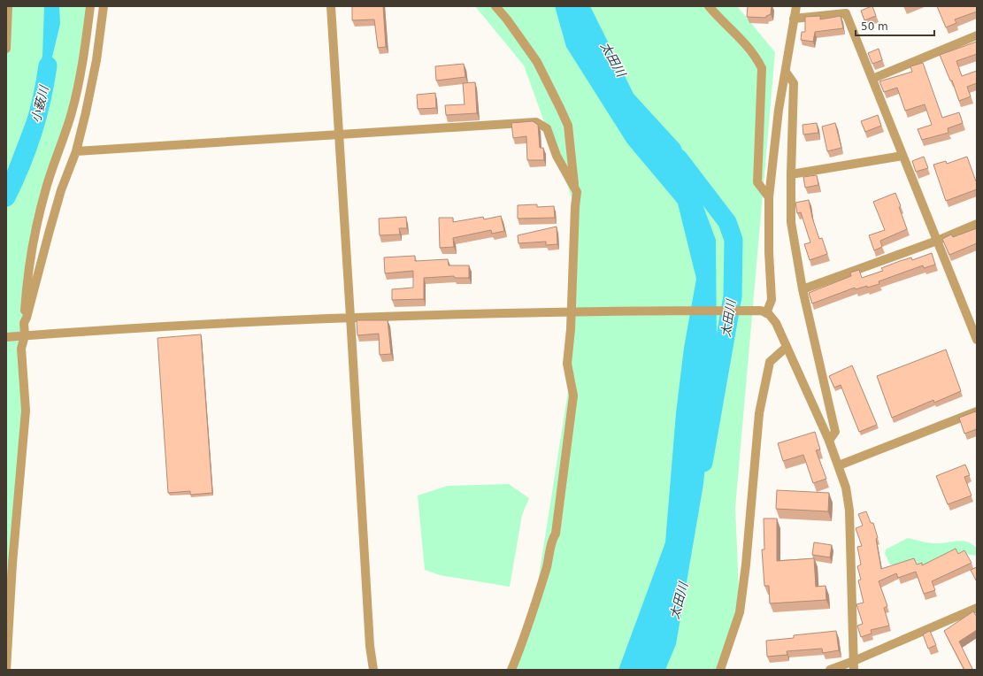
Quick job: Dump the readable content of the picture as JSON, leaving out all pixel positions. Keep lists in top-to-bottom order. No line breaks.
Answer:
{"water":["太田川","小薮川"],"scale_bar":"50 m"}
